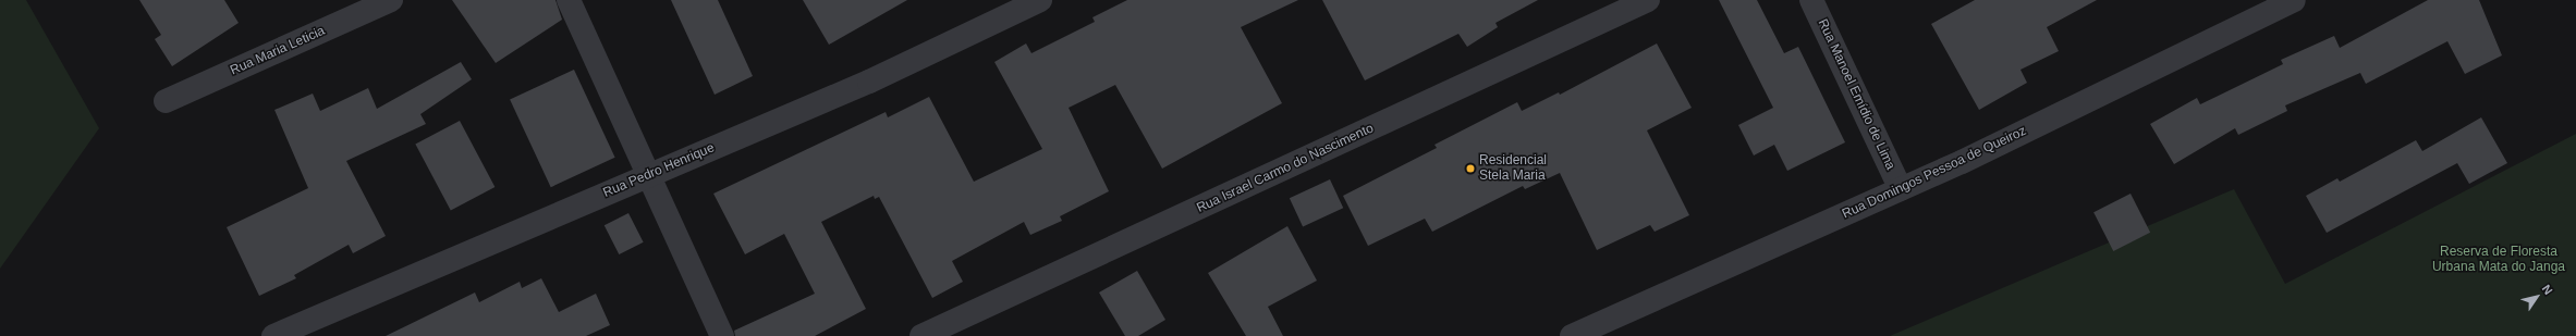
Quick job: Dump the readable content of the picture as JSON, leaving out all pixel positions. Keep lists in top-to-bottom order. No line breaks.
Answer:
{"streets":{"street":["Rua Maria Leticia","Rua Manoel Emídio de Lima","Rua Israel Carmo do Nascimento","Rua Pedro Henrique","Rua Domingos Pessoa de Queiroz"]},"crossings":[["Rua Manoel Emídio de Lima","Rua Domingos Pessoa de Queiroz"]],"parks":["Reserva de Floresta Urbana Mata do Janga"],"places":["Residencial Stela Maria"],"north":"top right"}
